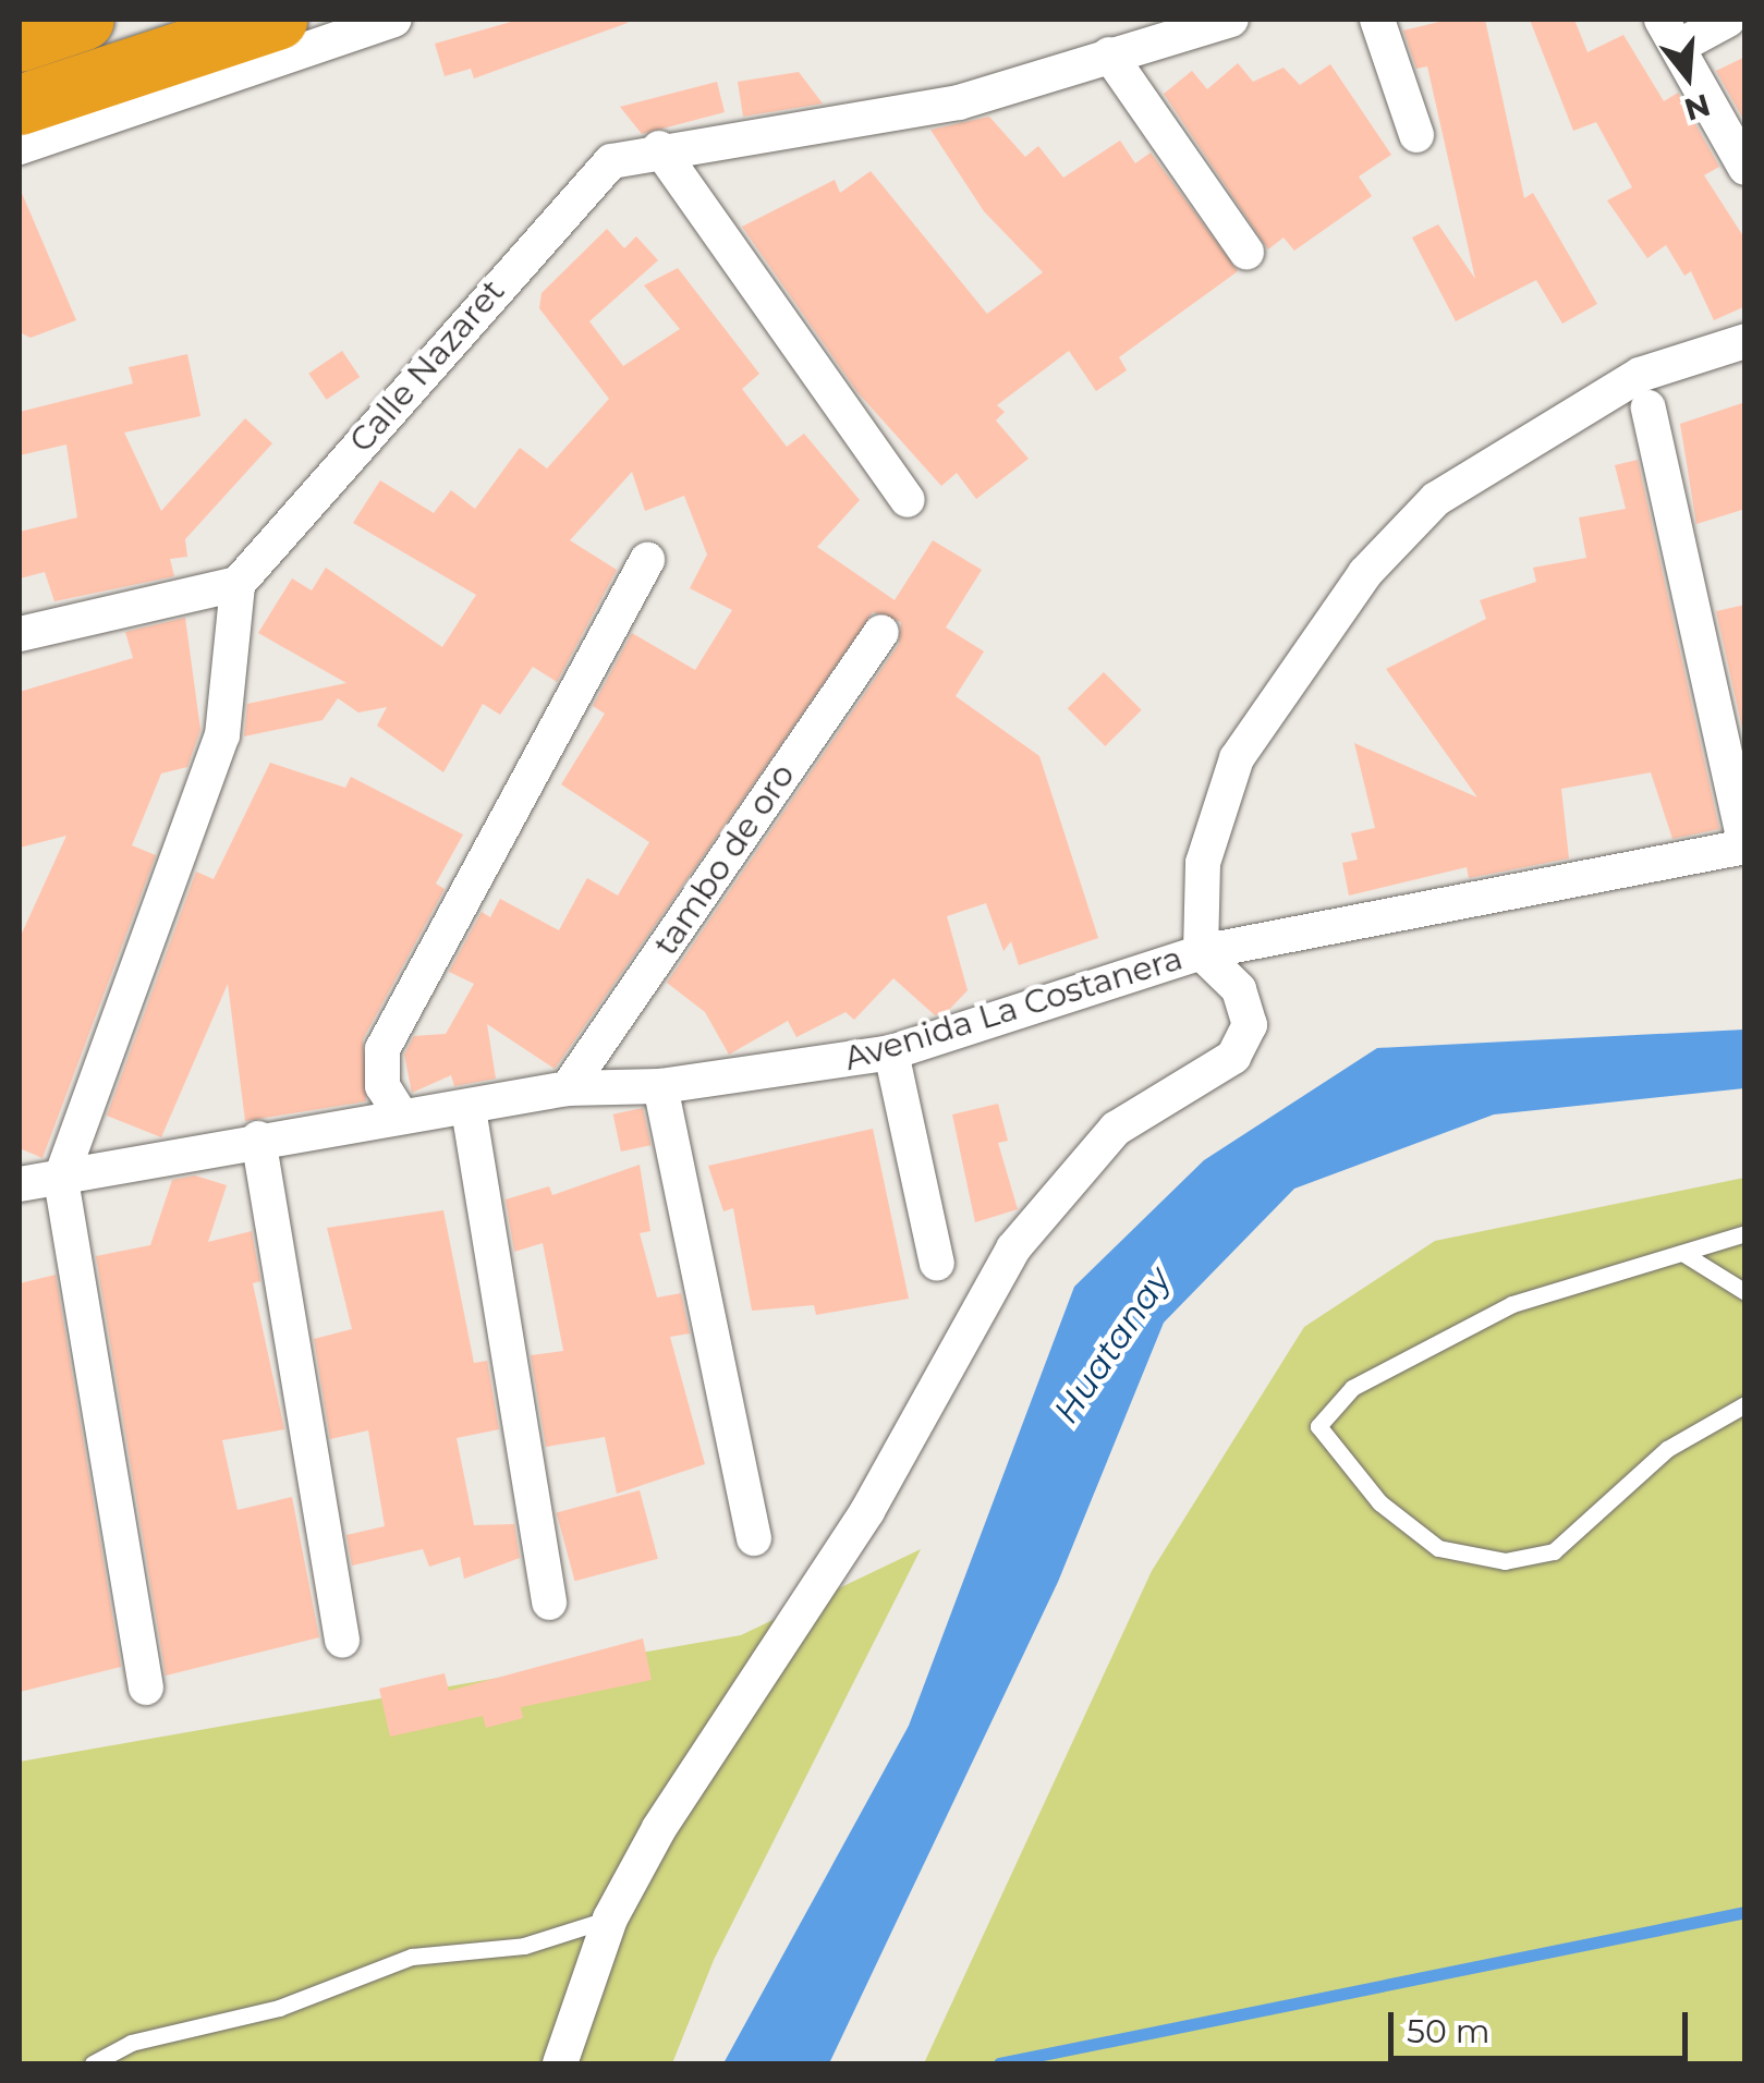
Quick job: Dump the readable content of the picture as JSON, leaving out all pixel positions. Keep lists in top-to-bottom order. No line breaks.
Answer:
{"streets":{"street":["Calle Nazaret","tambo de oro","Avenida La Costanera"]},"crossings":[["tambo de oro","Avenida La Costanera"]],"water":["Huatanay"],"scale_bar":"50 m","north":"bottom"}
